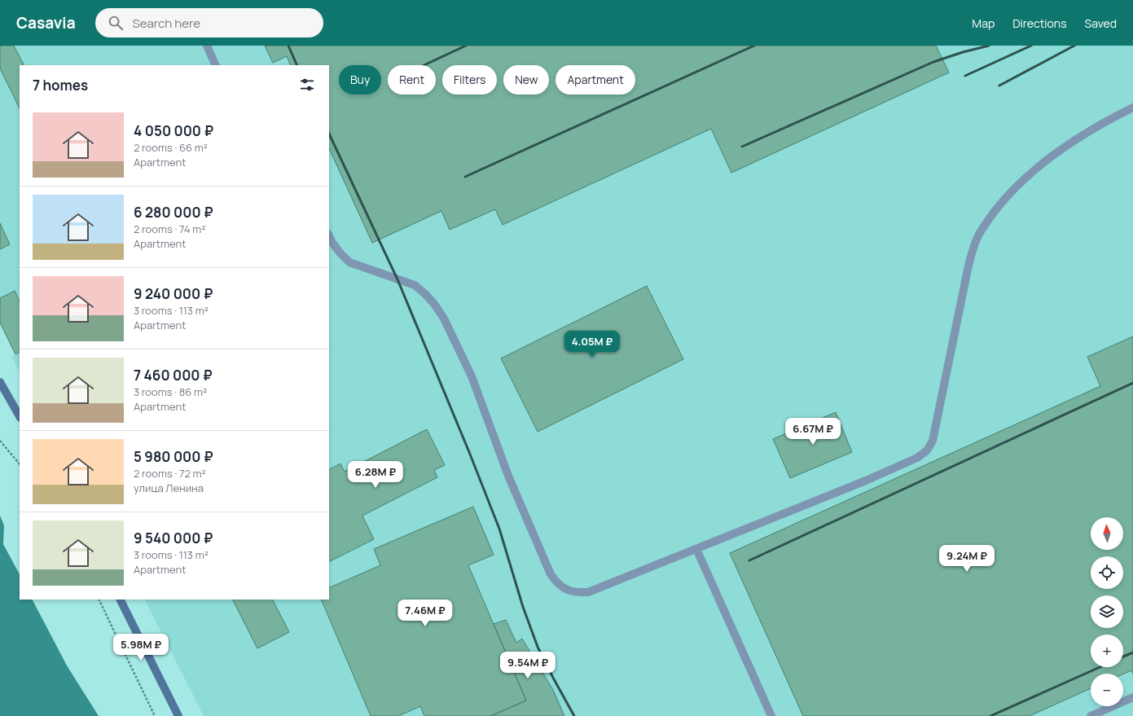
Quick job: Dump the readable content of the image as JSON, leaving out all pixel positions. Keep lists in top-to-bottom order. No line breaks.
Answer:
{"north":"top","page":{"header":"Casavia","search":"Search here","nav":["Map","Directions","Saved"],"chip":["Buy","Rent","Filters","New","Apartment"],"heading":"7 homes","list":[{"name":"4 050 000 ₽","note":"2 rooms · 66 m² · Apartment"},{"name":"6 280 000 ₽","note":"2 rooms · 74 m² · Apartment"},{"name":"9 240 000 ₽","note":"3 rooms · 113 m² · Apartment"},{"name":"7 460 000 ₽","note":"3 rooms · 86 m² · Apartment"},{"name":"5 980 000 ₽","note":"2 rooms · 72 m² · улица Ленина"},{"name":"9 540 000 ₽","note":"3 rooms · 113 m² · Apartment"}],"price":["4.05M ₽","6.67M ₽","6.28M ₽","9.24M ₽","7.46M ₽","5.98M ₽","9.54M ₽"],"map_buttons":["+","−"]}}
